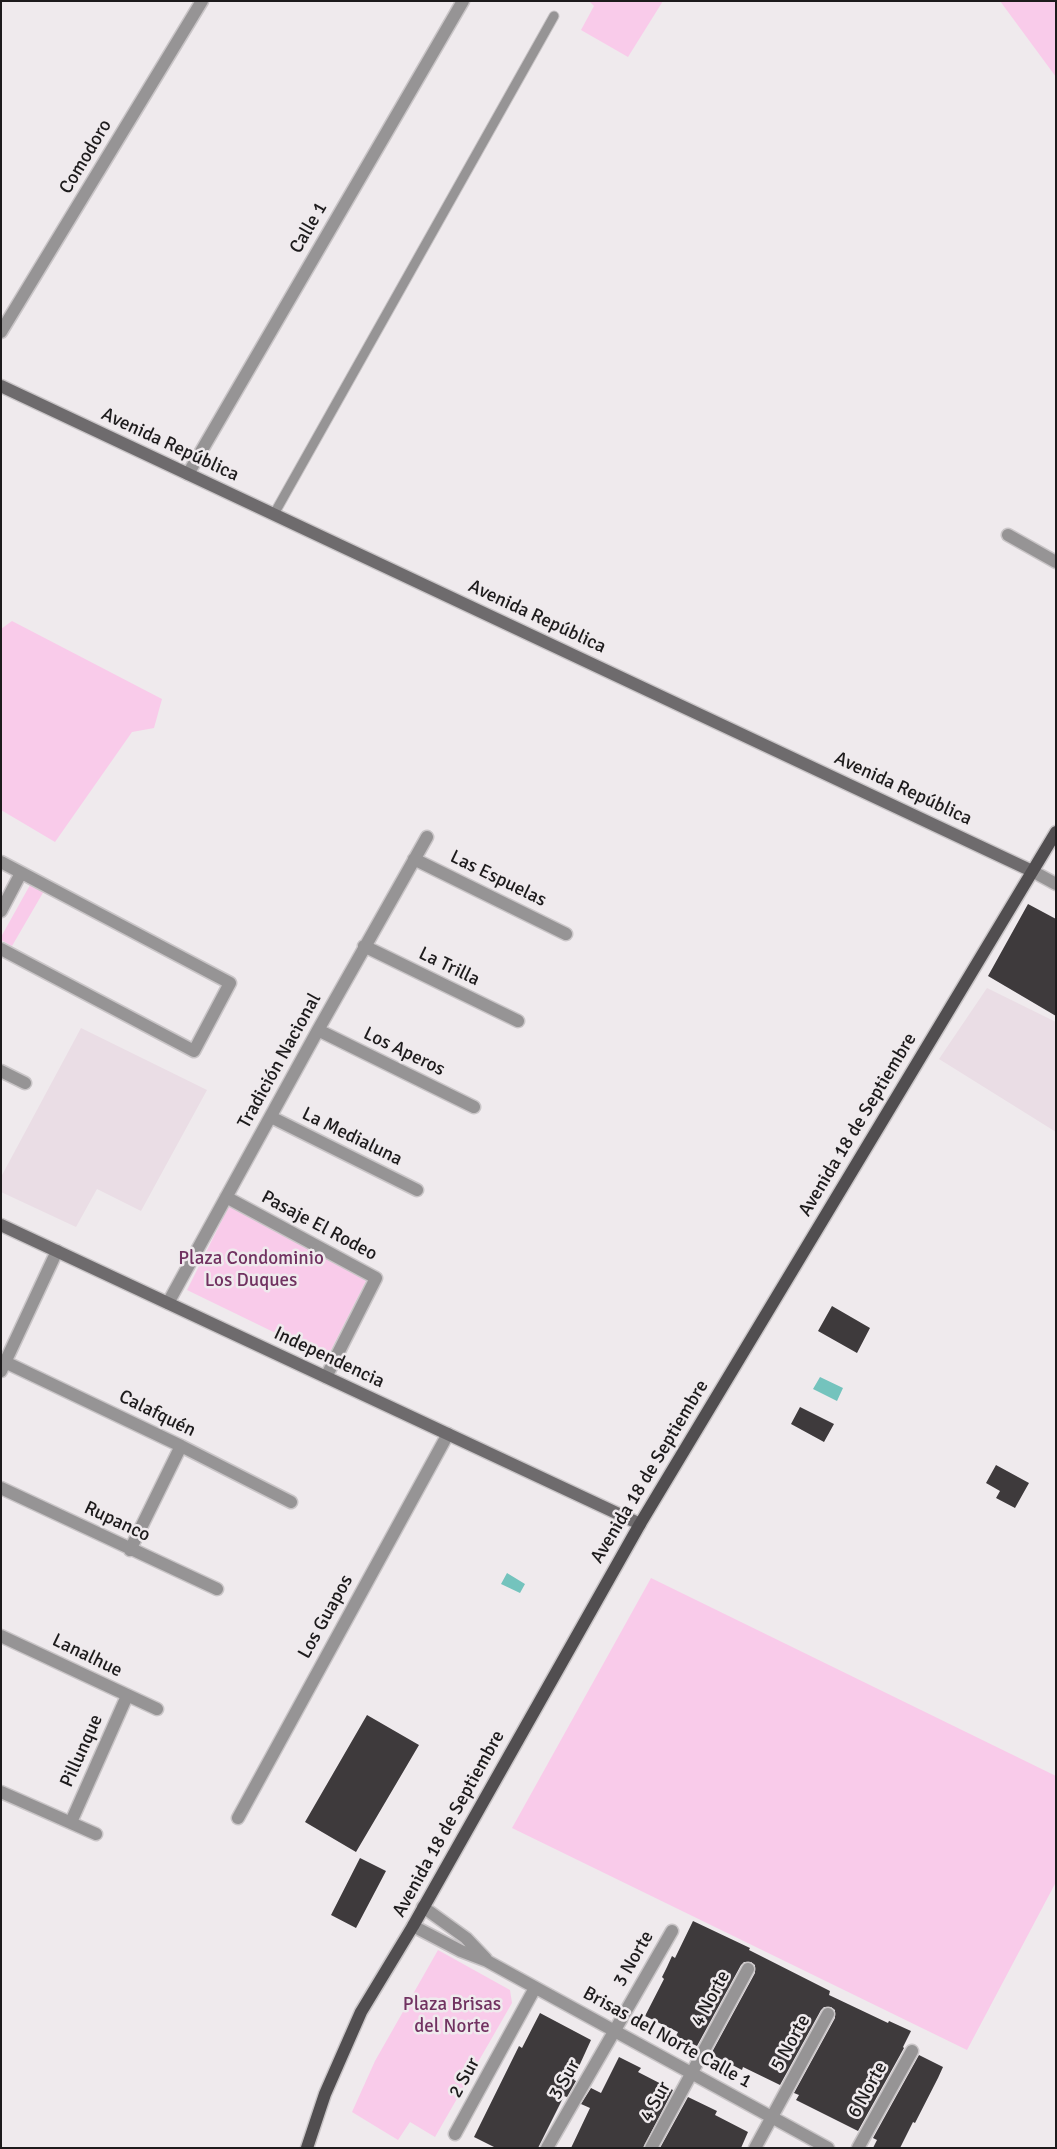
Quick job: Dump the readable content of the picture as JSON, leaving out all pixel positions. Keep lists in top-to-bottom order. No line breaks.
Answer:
{"streets":{"main road":["Avenida República","Avenida 18 de Septiembre","Independencia"],"street":["Comodoro","Calle 1","Las Espuelas","La Trilla","Los Aperos","Tradición Nacional","La Medialuna","Pasaje El Rodeo","Calafquén","Rupanco","Los Guapos","Lanalhue","Pillunque","3 Norte","4 Norte","Brisas del Norte Calle 1","5 Norte","2 Sur","3 Sur","6 Norte","4 Sur"]},"crossings":[["Calle 1","Avenida República"],["Avenida República","Avenida 18 de Septiembre"],["Las Espuelas","Tradición Nacional"],["La Trilla","Tradición Nacional"],["Los Aperos","Tradición Nacional"],["Tradición Nacional","La Medialuna"],["Tradición Nacional","Pasaje El Rodeo"],["Tradición Nacional","Independencia"],["Avenida 18 de Septiembre","Independencia"],["Avenida 18 de Septiembre","Brisas del Norte Calle 1"],["Pasaje El Rodeo","Independencia"],["Independencia","Los Guapos"],["Lanalhue","Pillunque"],["3 Norte","Brisas del Norte Calle 1"],["3 Norte","3 Sur"],["4 Norte","Brisas del Norte Calle 1"],["4 Norte","4 Sur"],["Brisas del Norte Calle 1","5 Norte"],["Brisas del Norte Calle 1","2 Sur"],["Brisas del Norte Calle 1","3 Sur"],["Brisas del Norte Calle 1","4 Sur"]],"parks":["Plaza Condominio Los Duques","Plaza Brisas del Norte"]}
